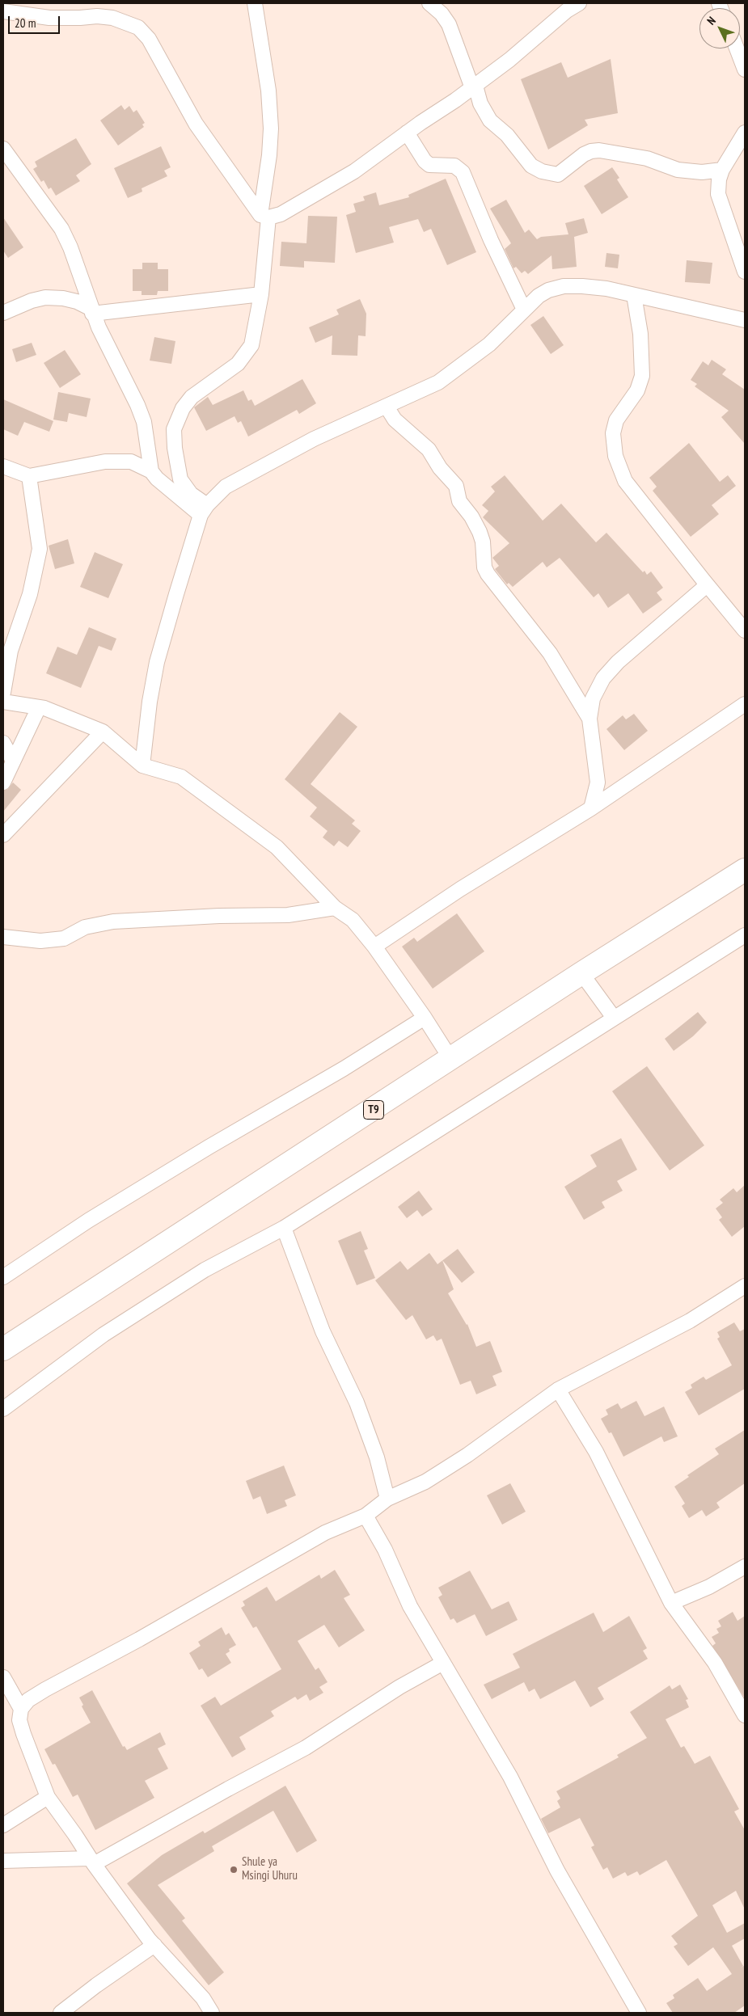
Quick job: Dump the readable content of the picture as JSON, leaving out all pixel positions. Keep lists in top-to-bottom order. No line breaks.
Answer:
{"streets":{"highway":["T9"]},"places":["Shule ya Msingi Uhuru"],"scale_bar":"20 m","north":"top left"}
